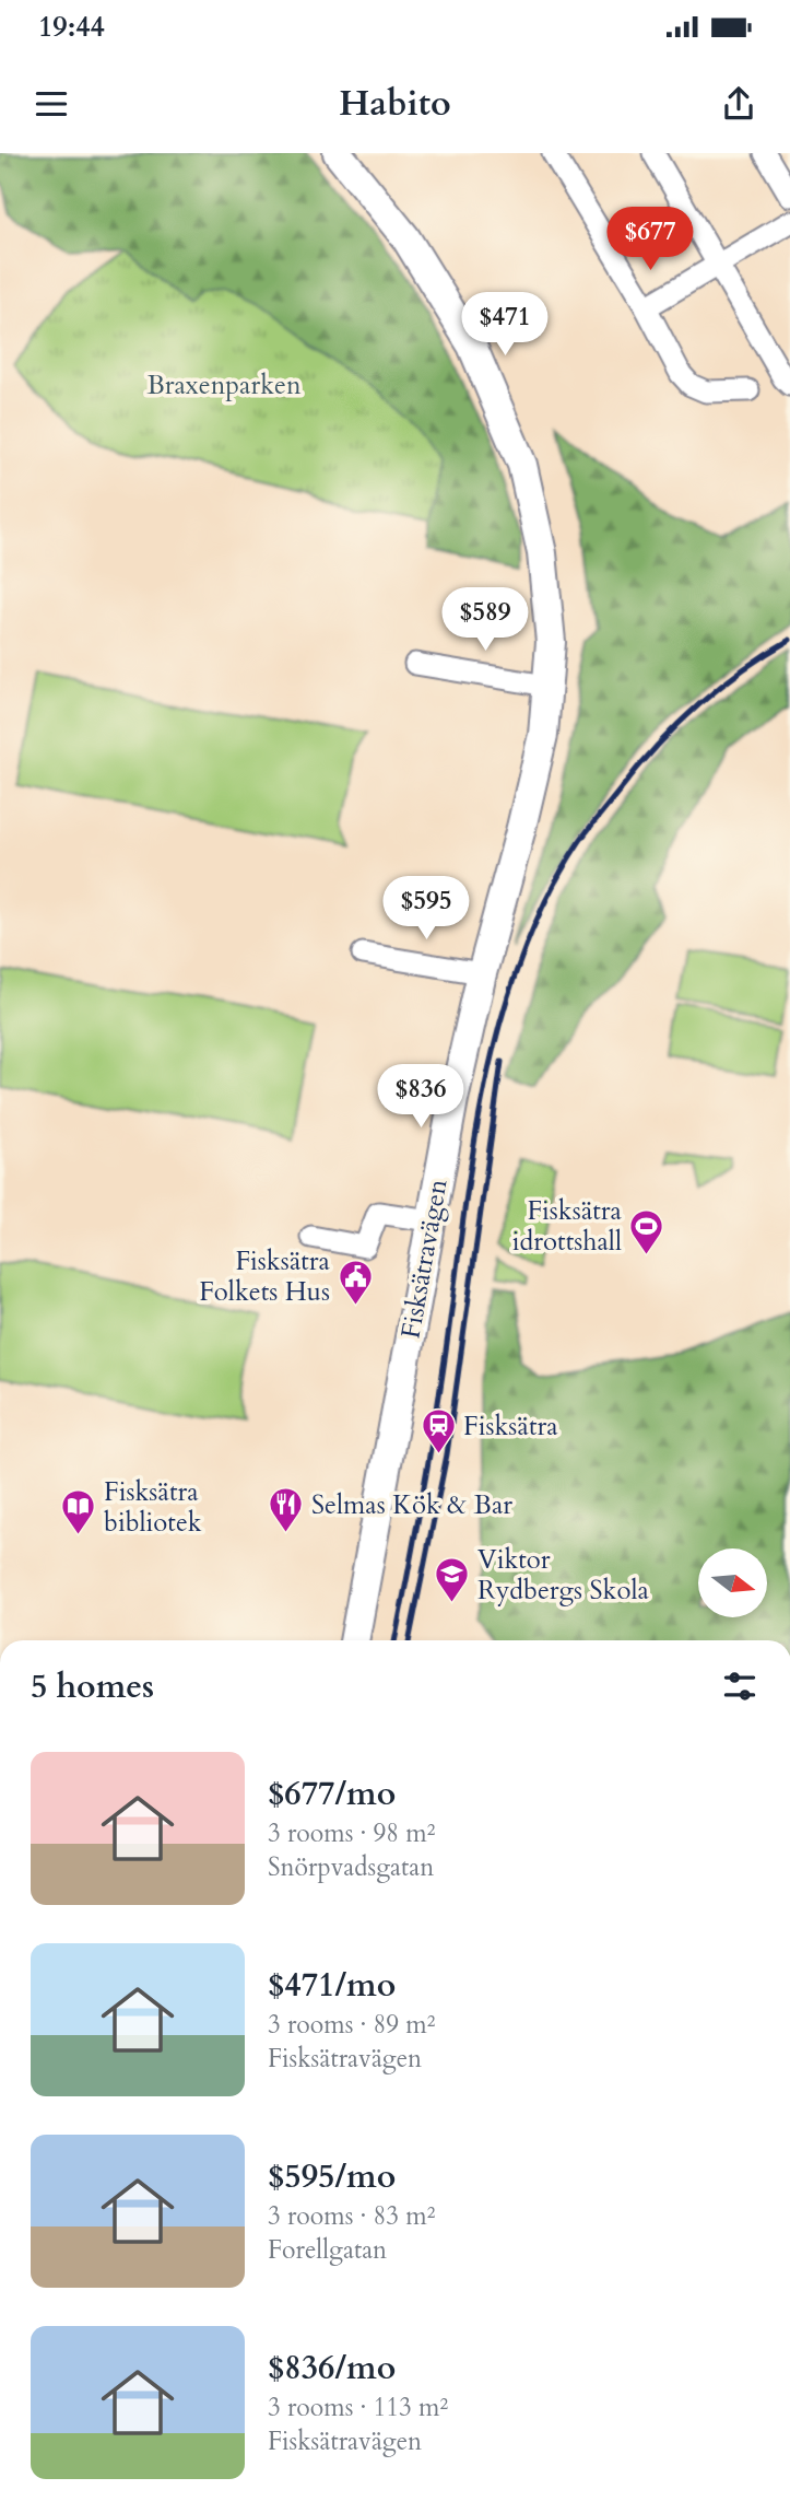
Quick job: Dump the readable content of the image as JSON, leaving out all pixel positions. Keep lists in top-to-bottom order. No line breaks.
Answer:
{"streets":{"street":["Fisksätravägen"]},"parks":["Braxenparken"],"places":{"sports":["Fisksätra idrottshall"],"public building":["Fisksätra Folkets Hus"],"station":["Fisksätra"],"restaurant":["Selmas Kök & Bar"],"library":["Fisksätra bibliotek"],"school or university":["Viktor Rydbergs Skola"]},"north":"right","page":{"status":"19:44","header":"Habito","price":["$677","$471","$589","$595","$836"],"heading":"5 homes","list":[{"name":"$677/mo","note":"3 rooms · 98 m² · Snörpvadsgatan"},{"name":"$471/mo","note":"3 rooms · 89 m² · Fisksätravägen"},{"name":"$595/mo","note":"3 rooms · 83 m² · Forellgatan"},{"name":"$836/mo","note":"3 rooms · 113 m² · Fisksätravägen"}]}}
